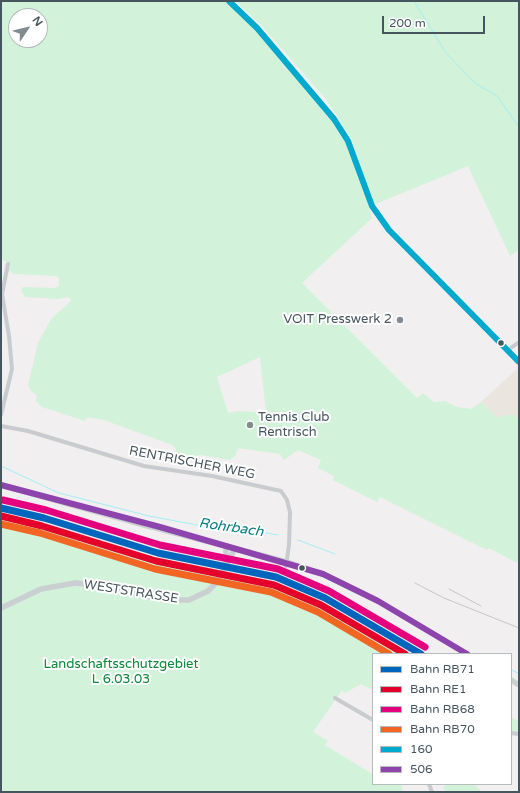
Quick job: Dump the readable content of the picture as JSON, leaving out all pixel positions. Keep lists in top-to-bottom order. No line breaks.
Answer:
{"streets":{"main road":["WESTSTRASSE"],"street":["RENTRISCHER WEG"]},"water":["Rohrbach"],"parks":["Landschaftsschutzgebiet L 6.03.03"],"places":["VOIT Presswerk 2","Tennis Club Rentrisch"],"lines":["transit line 160","transit line 506","rail line RB68","rail line RB71","rail line RE1","rail line RB70"],"legend":["Bahn RB71","Bahn RE1","Bahn RB68","Bahn RB70","160","506"],"scale_bar":"200 m","north":"top right"}
